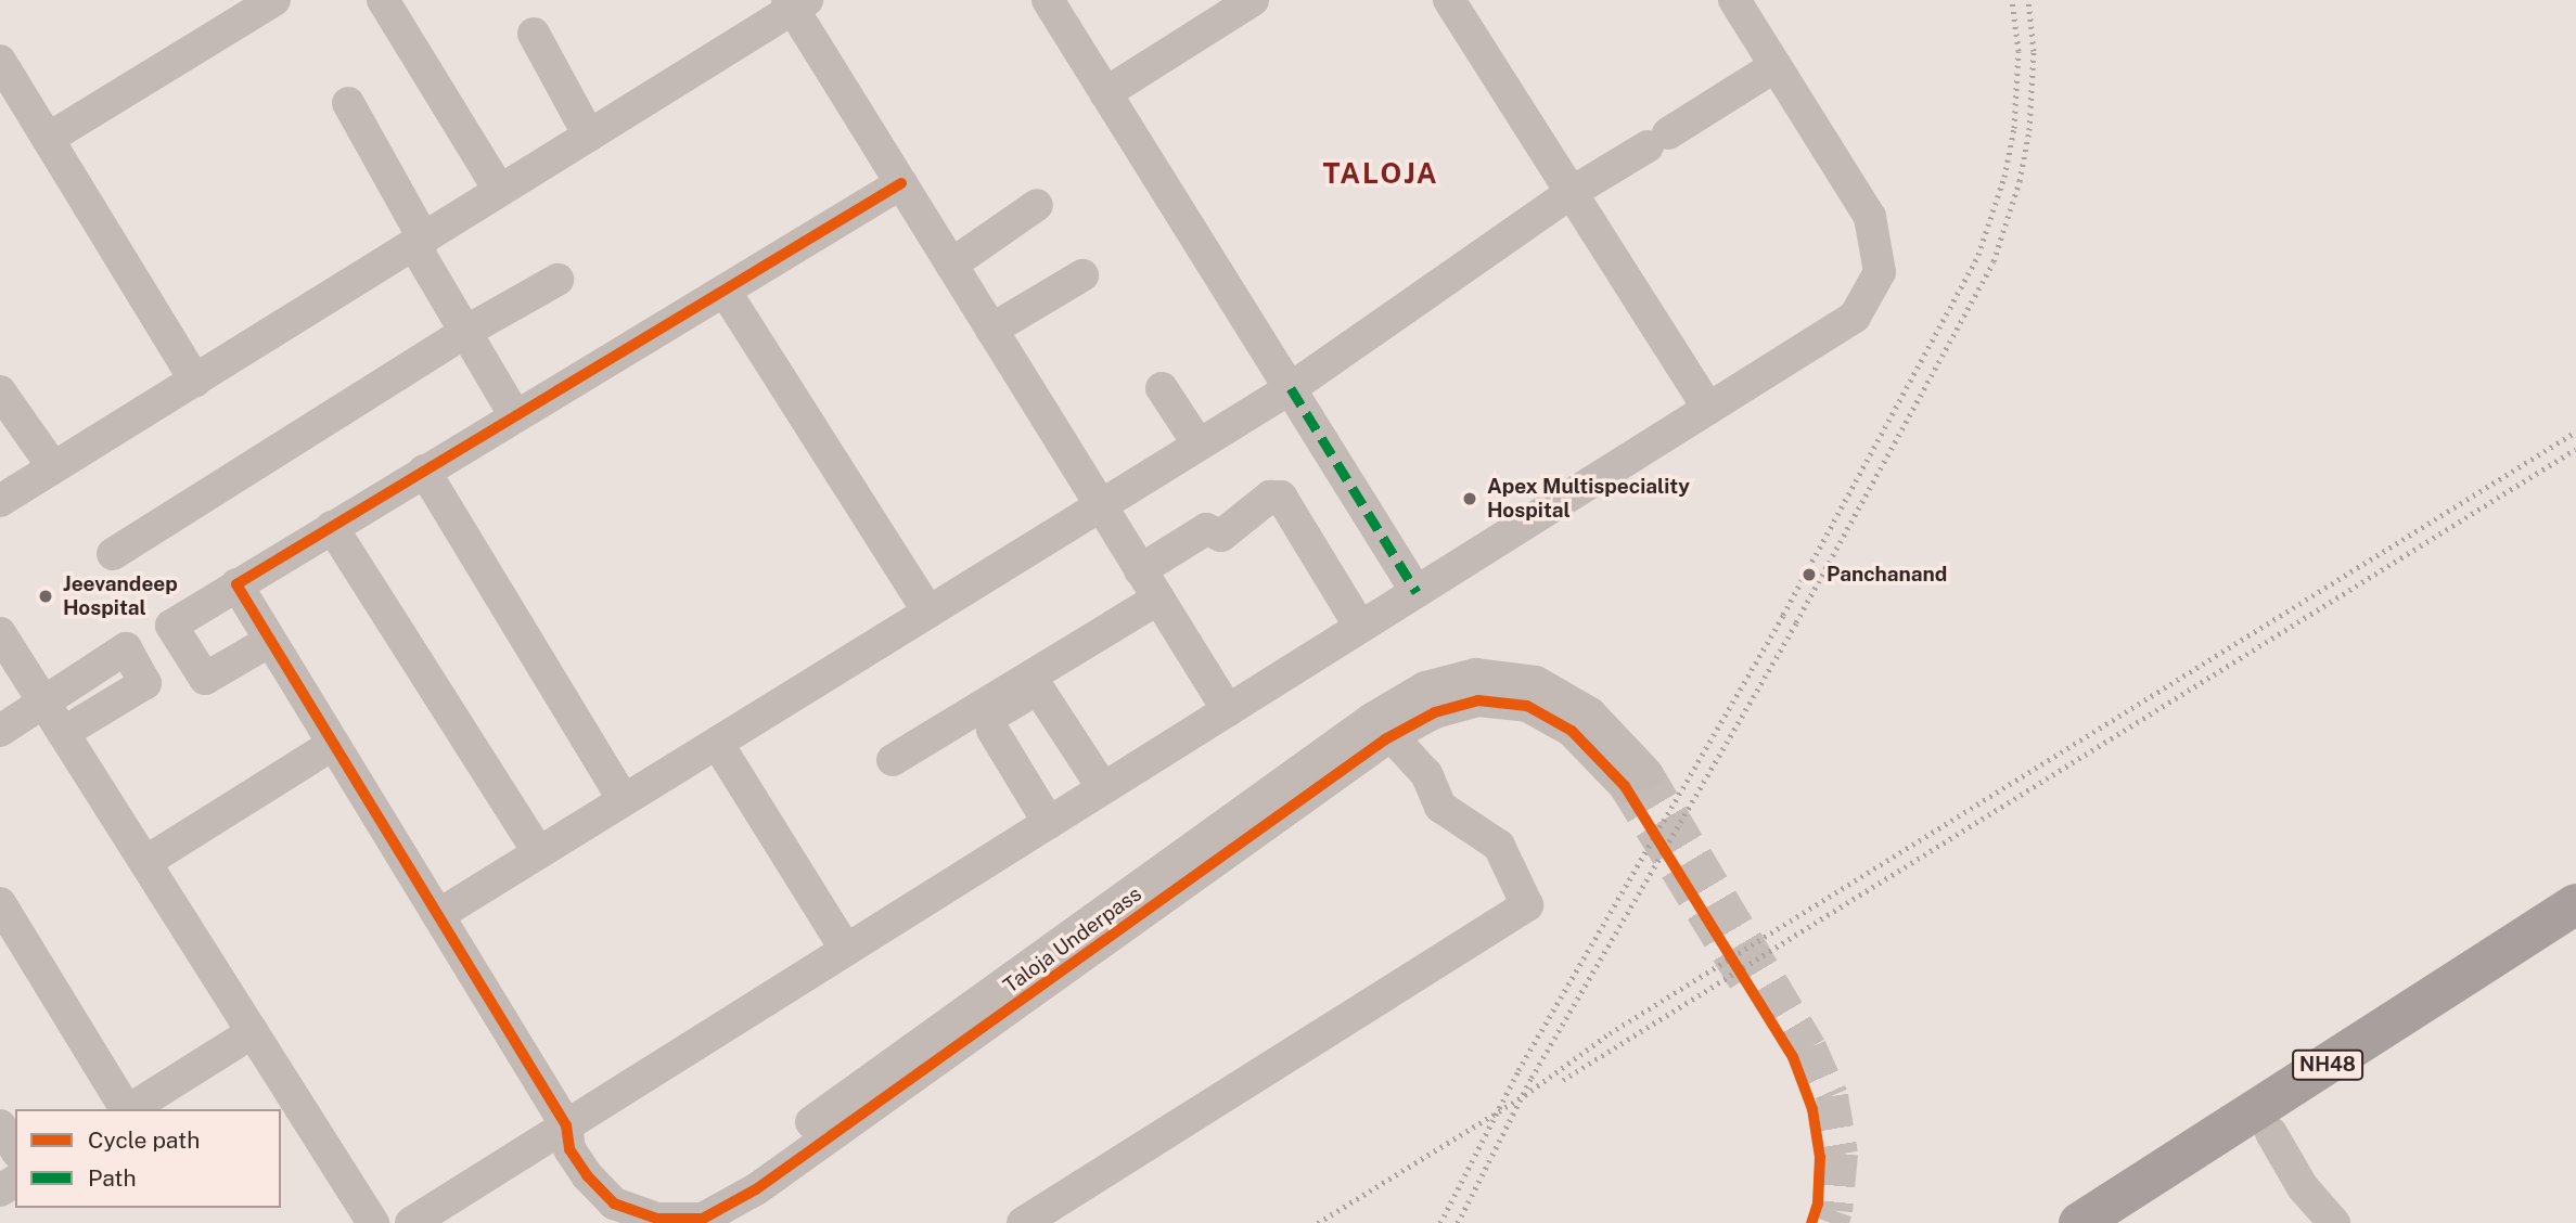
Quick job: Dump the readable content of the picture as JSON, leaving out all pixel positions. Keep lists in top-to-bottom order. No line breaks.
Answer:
{"streets":{"highway":["NH48"],"street":["Taloja Underpass"]},"districts":["TALOJA"],"places":["Apex Multispeciality Hospital","Panchanand","Jeevandeep Hospital"],"legend":["Cycle path","Path"]}
